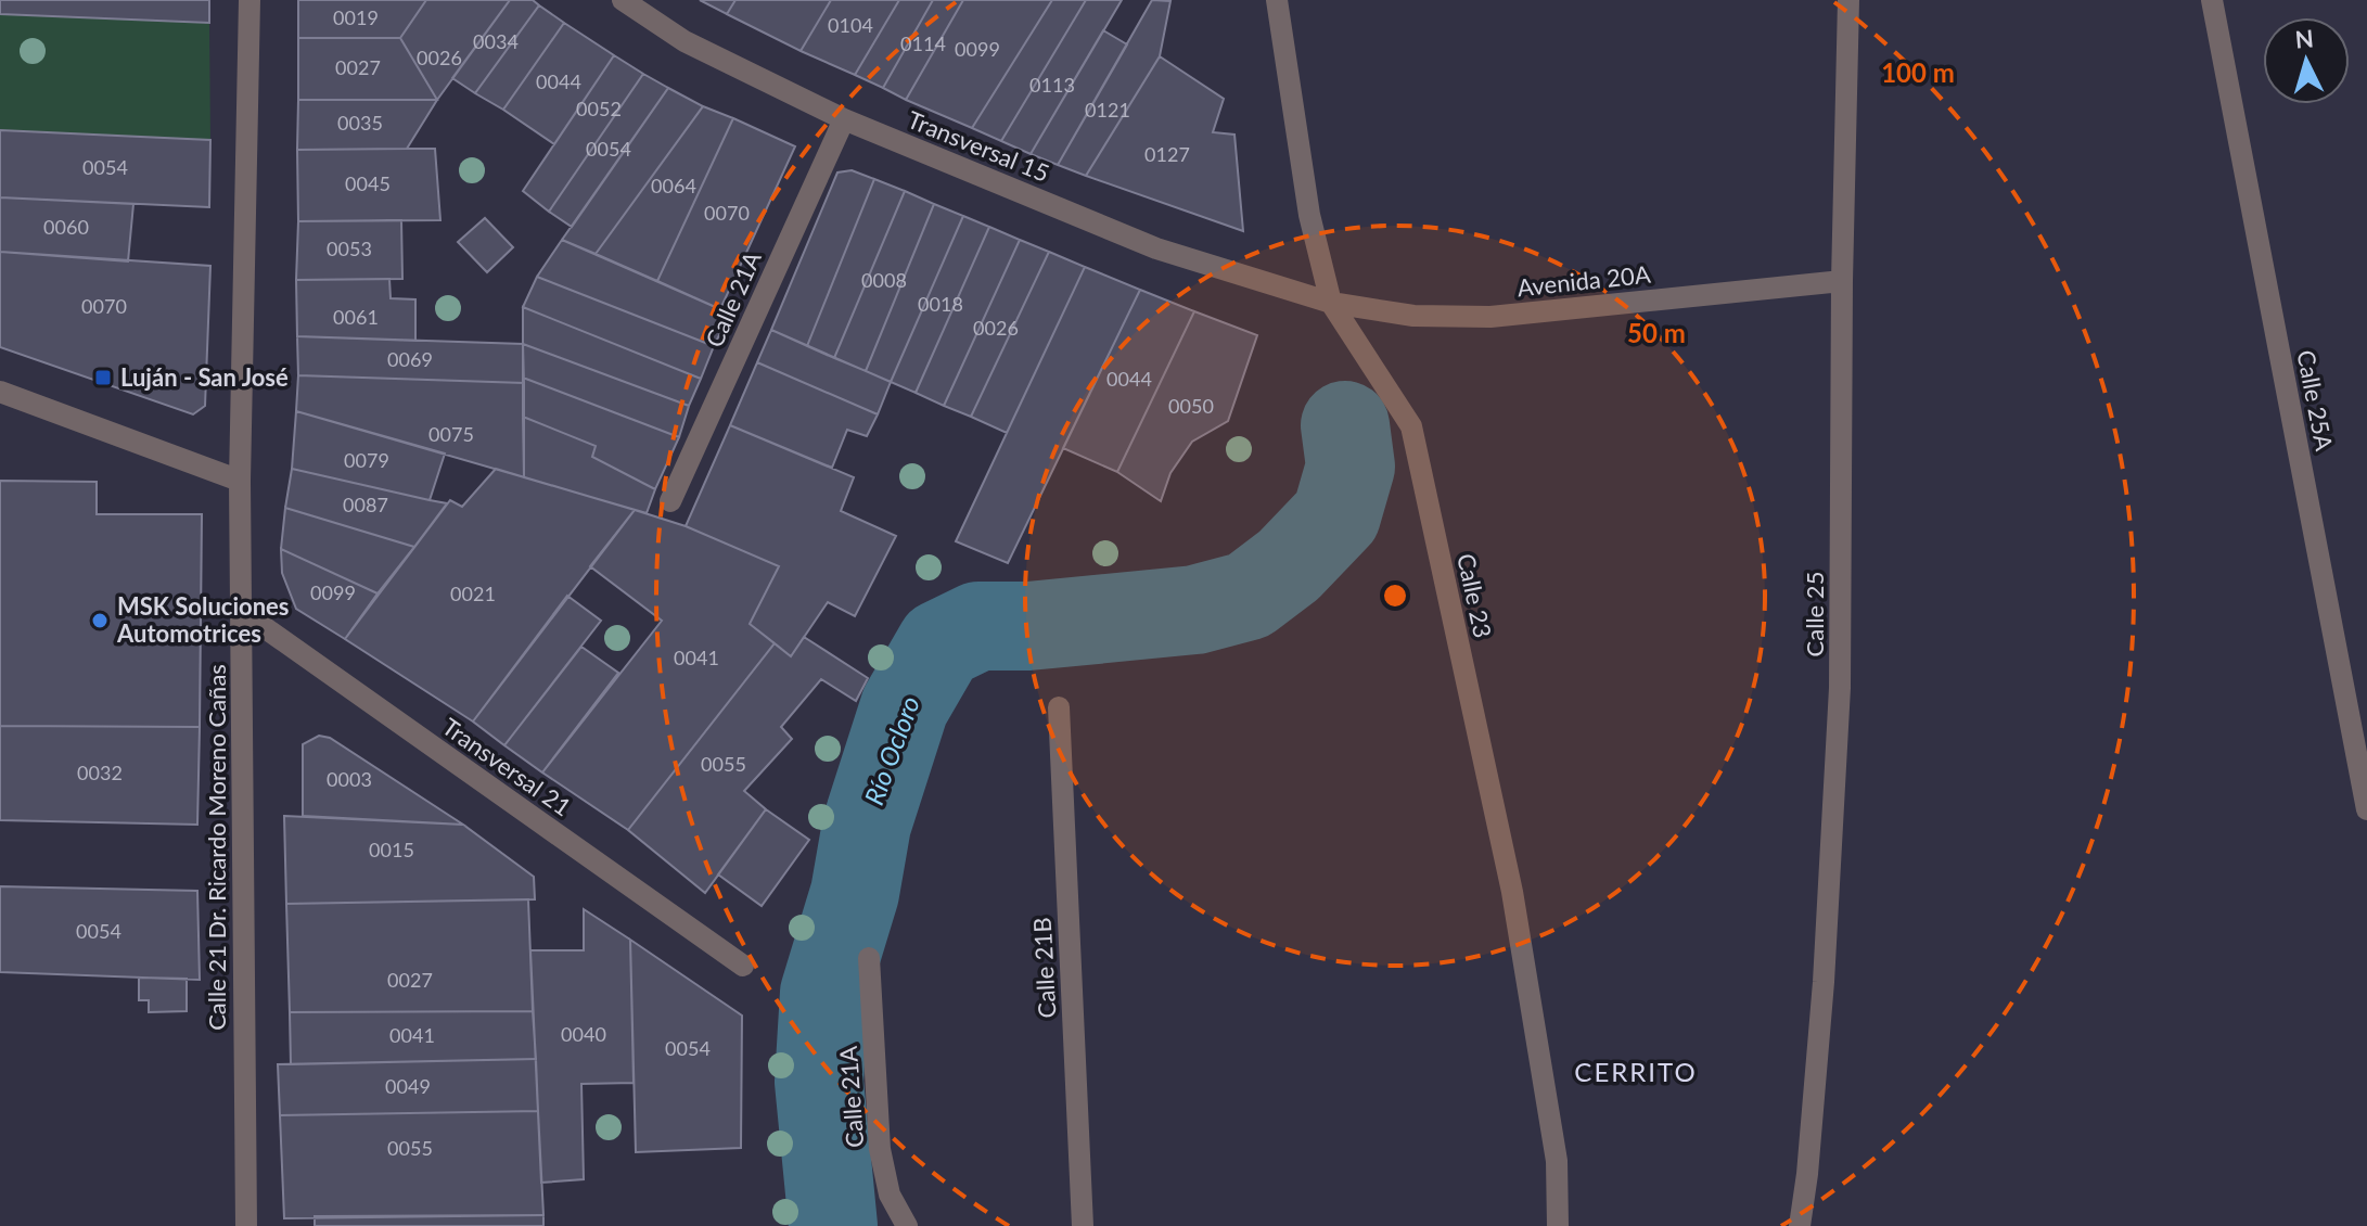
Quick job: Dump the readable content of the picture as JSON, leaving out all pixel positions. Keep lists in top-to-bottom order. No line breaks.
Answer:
{"streets":{"street":["Transversal 15","Avenida 20A","Calle 21A","Calle 25A","Calle 23","Calle 25","Transversal 21","Calle 21 Dr. Ricardo Moreno Cañas","Calle 21B"]},"crossings":[["Transversal 15","Avenida 20A"],["Transversal 15","Calle 21A"],["Transversal 15","Calle 23"],["Avenida 20A","Calle 23"],["Avenida 20A","Calle 25"],["Transversal 21","Calle 21 Dr. Ricardo Moreno Cañas"]],"districts":["CERRITO"],"water":["Río Ocloro"],"places":{"transit":["Luján - San José"],"other":["MSK Soluciones Automotrices"]},"house_numbers":["0019","0104","0034","0114","0099","0026","0027","0044","0113","0052","0121","0035","0054","0127","0054","0045","0064","0070","0060","0053","0008","0018","0070","0061","0026","0069","0044","0050","0075","0079","0087","0099","0021","0041","0055","0032","0003","0015","0054","0027","0040","0041","0054","0049","0055"],"north":"top","rings":["100 m","50 m"]}
